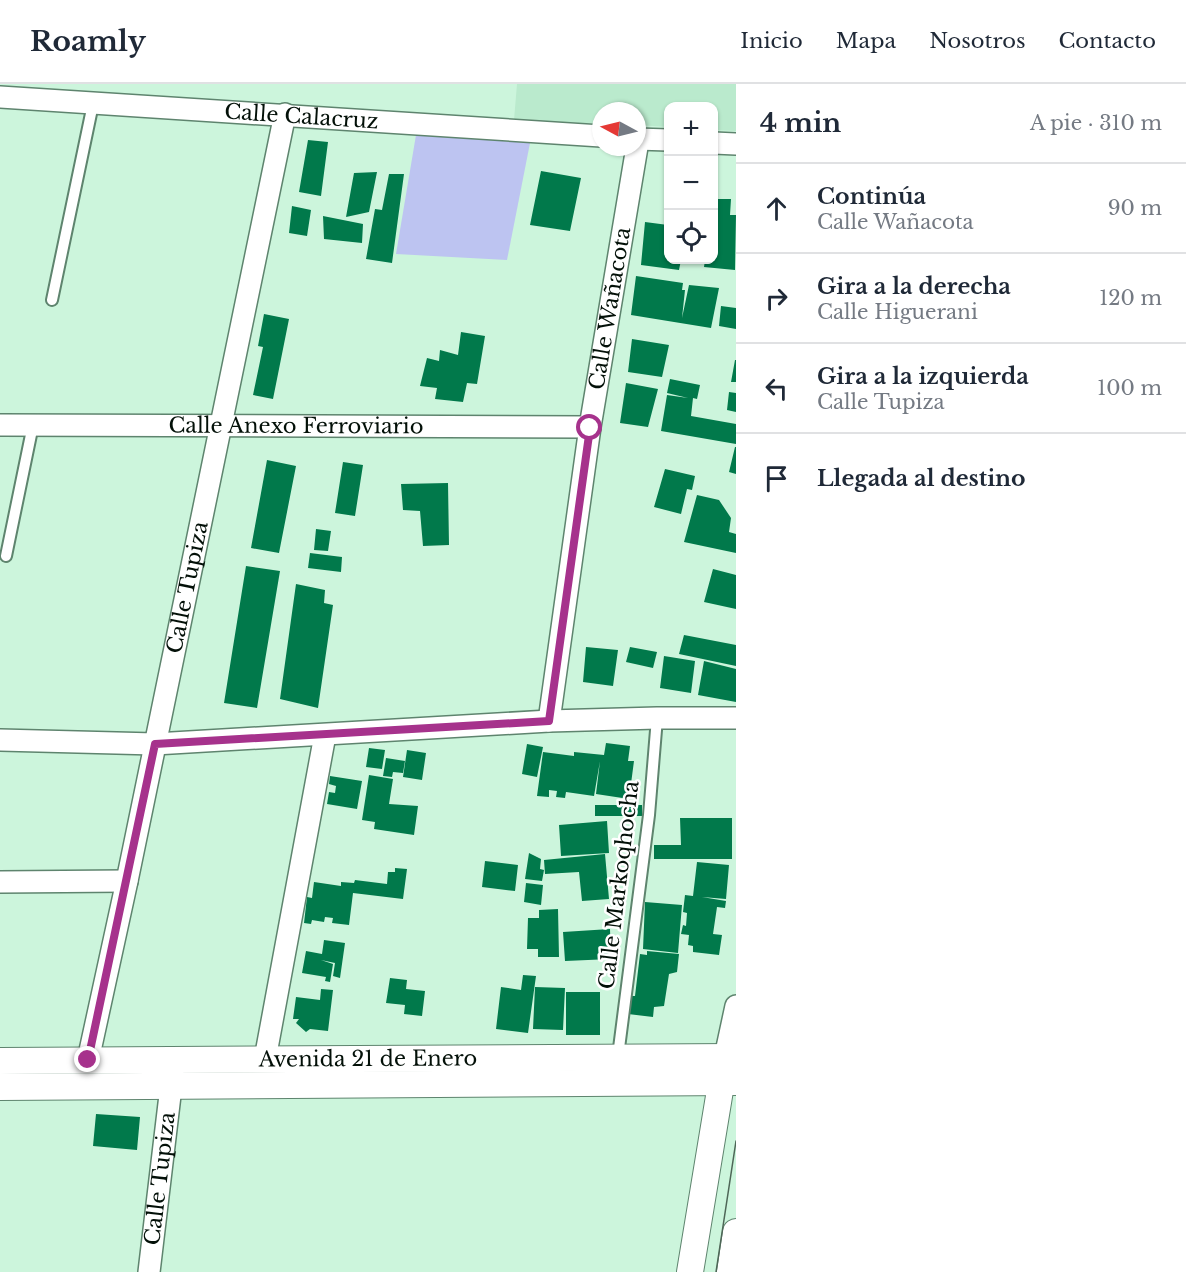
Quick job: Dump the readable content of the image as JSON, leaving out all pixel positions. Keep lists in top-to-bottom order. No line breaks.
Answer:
{"streets":{"street":["Calle Calacruz","Calle Wañacota","Calle Anexo Ferroviario","Calle Tupiza","Avenida 21 de Enero"],"lane":["Calle Markoqhocha"]},"crossings":[["Calle Calacruz","Calle Tupiza"],["Calle Wañacota","Calle Anexo Ferroviario"],["Calle Anexo Ferroviario","Calle Tupiza"],["Calle Tupiza","Avenida 21 de Enero"],["Calle Markoqhocha","Avenida 21 de Enero"]],"north":"left","page":{"header":"Roamly","nav":["Inicio","Mapa","Nosotros","Contacto"],"heading":["4 min","A pie · 310 m"],"map_buttons":["+","−"],"list":[["Continúa","Calle Wañacota","90 m"],["Gira a la derecha","Calle Higuerani","120 m"],["Gira a la izquierda","Calle Tupiza","100 m"],"Llegada al destino"]}}
